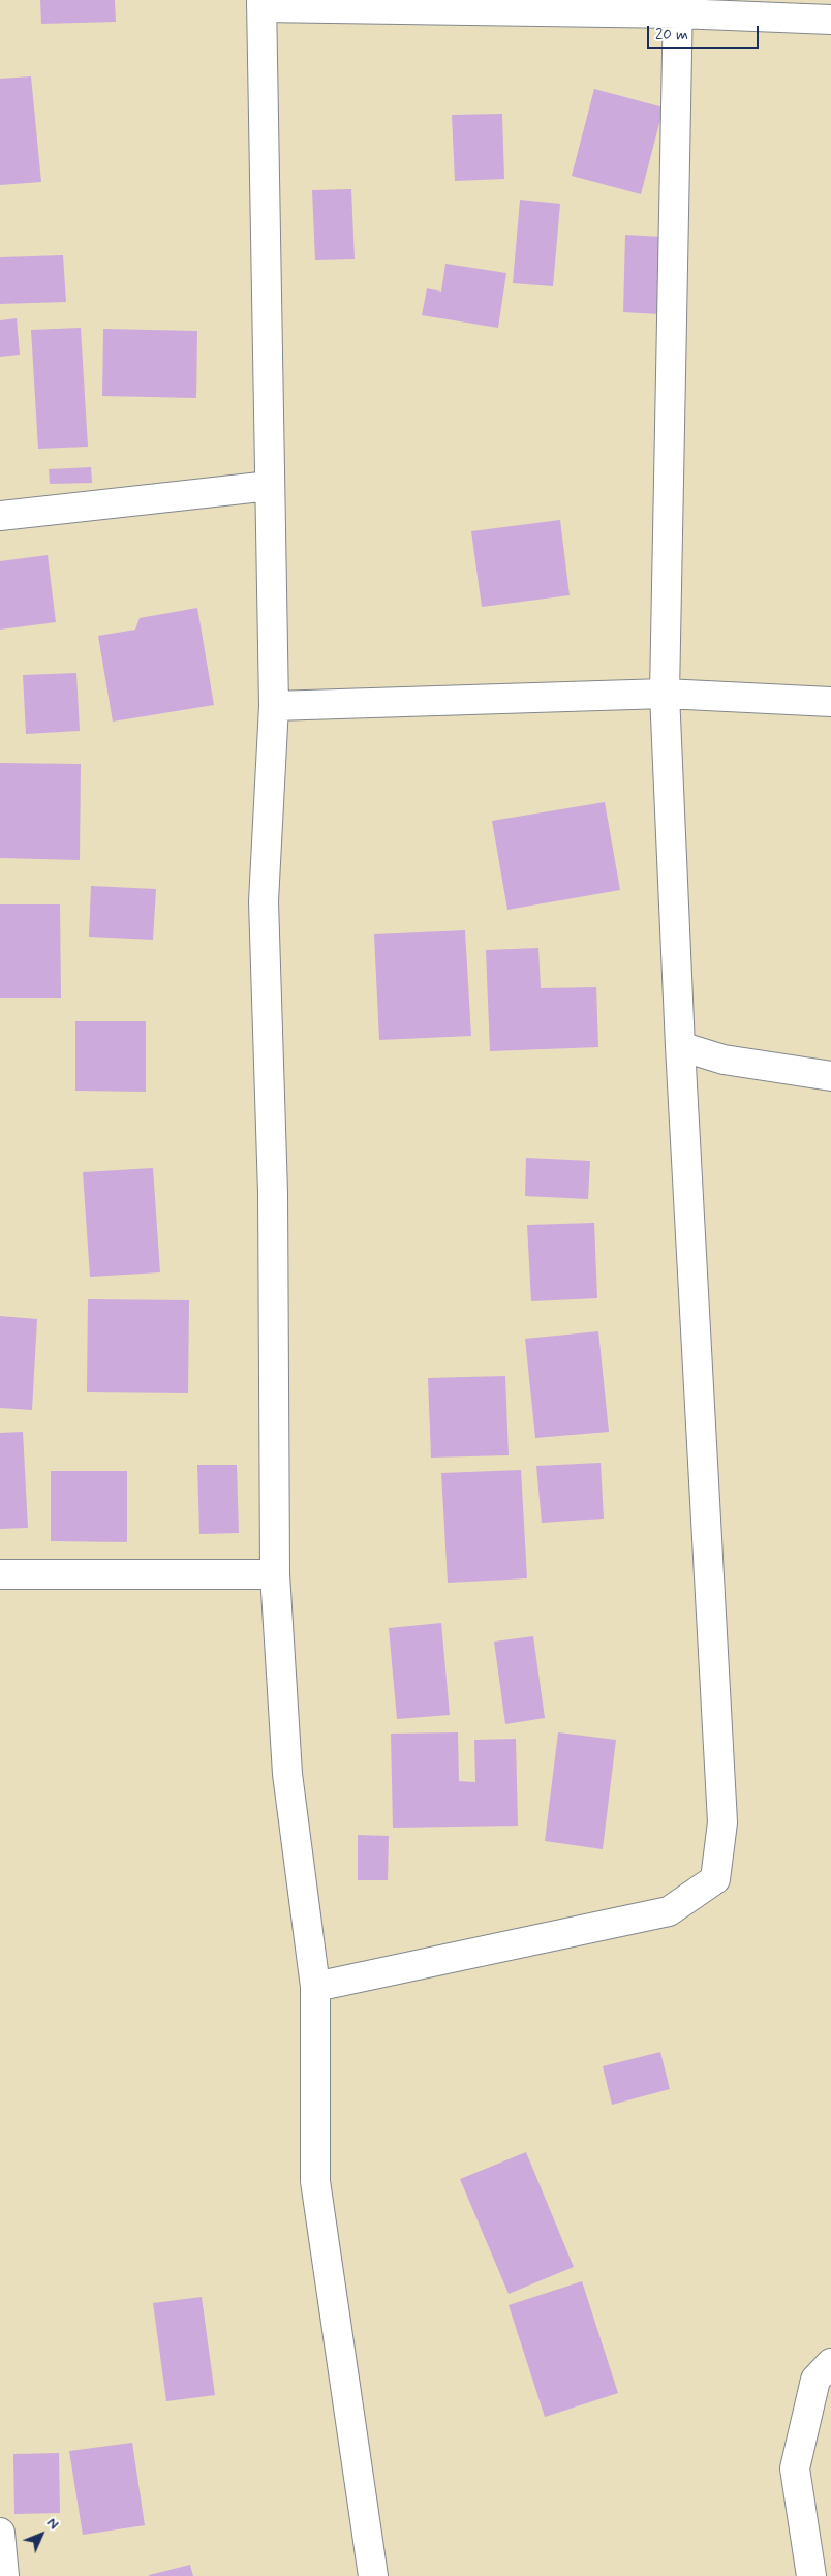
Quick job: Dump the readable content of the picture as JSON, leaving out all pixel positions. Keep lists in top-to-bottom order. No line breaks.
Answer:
{"scale_bar":"20 m","north":"top right"}
